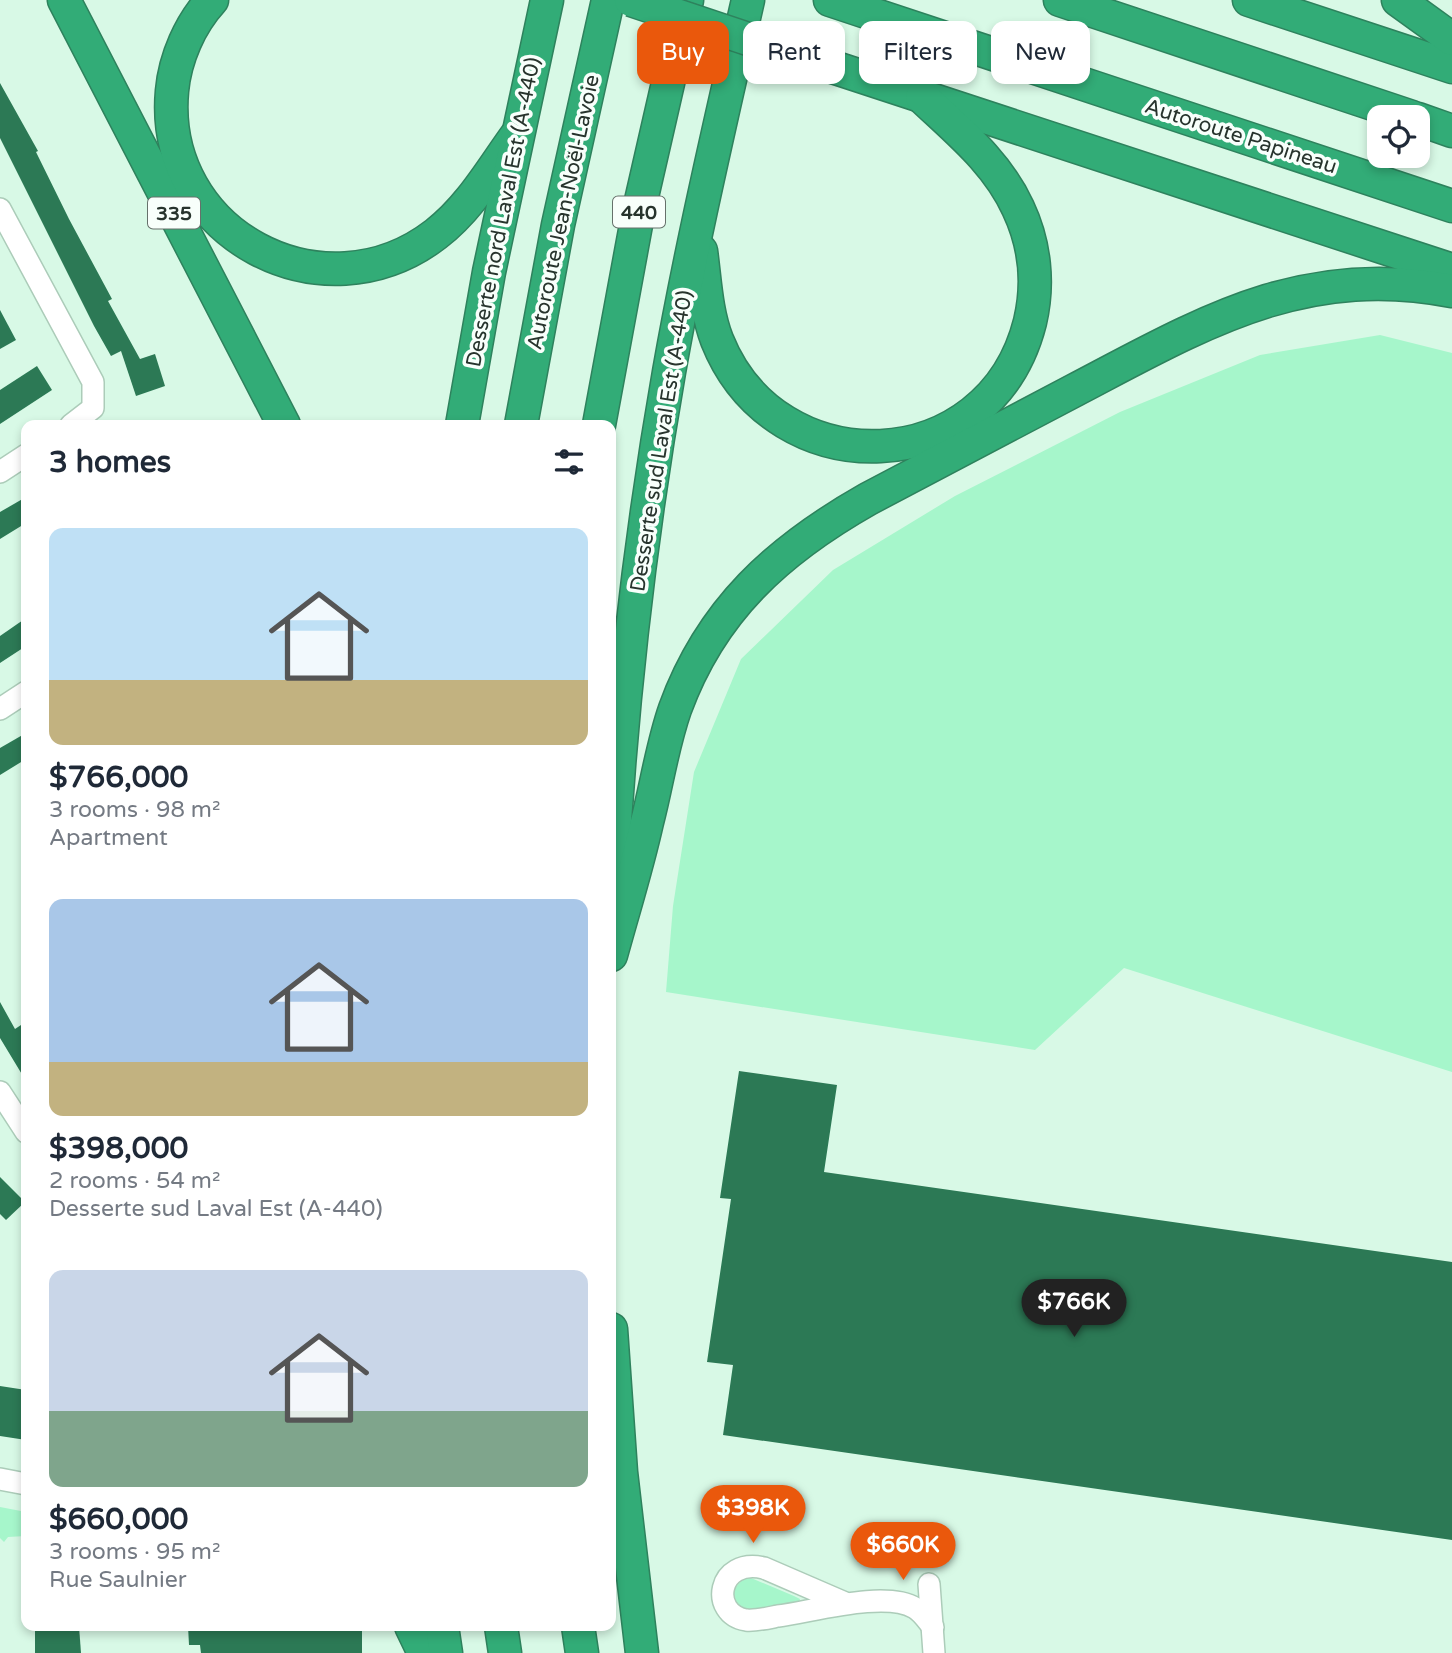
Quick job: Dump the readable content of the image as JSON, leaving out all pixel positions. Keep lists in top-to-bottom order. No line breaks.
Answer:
{"streets":{"highway":["Autoroute Papineau","Desserte nord Laval Est (A-440)","Autoroute Jean-Noël-Lavoie","440","335","Desserte sud Laval Est (A-440)"]},"page":{"chip":["Buy","Rent","Filters","New"],"heading":"3 homes","list":[{"name":"$766,000","note":"3 rooms · 98 m² · Apartment"},{"name":"$398,000","note":"2 rooms · 54 m² · Desserte sud Laval Est (A-440)"},{"name":"$660,000","note":"3 rooms · 95 m² · Rue Saulnier"}],"price":["$766K","$398K","$660K"]}}
